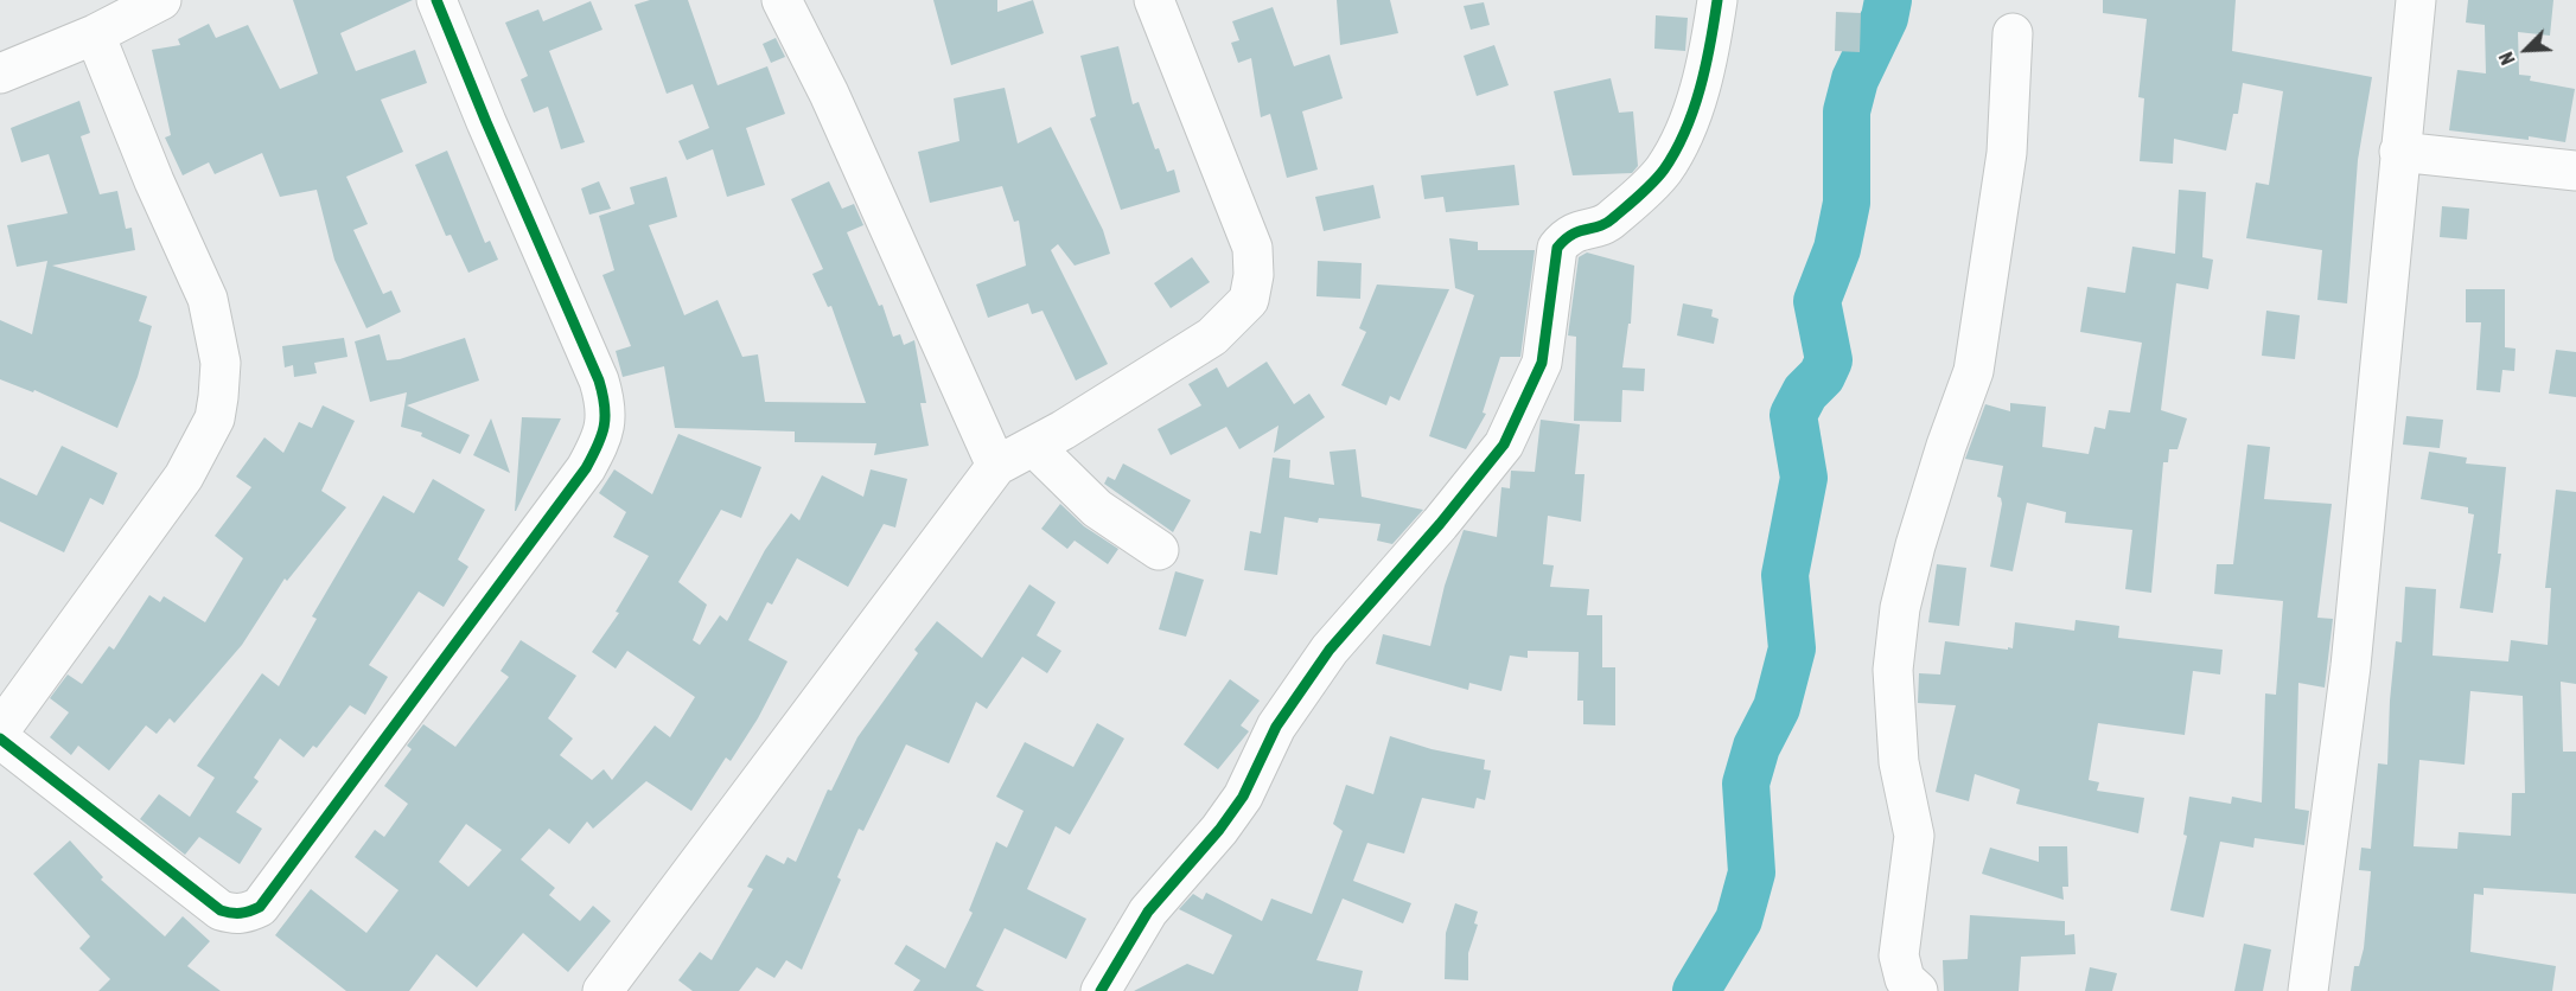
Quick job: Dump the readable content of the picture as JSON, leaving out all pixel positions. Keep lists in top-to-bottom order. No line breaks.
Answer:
{"north":"bottom left"}
